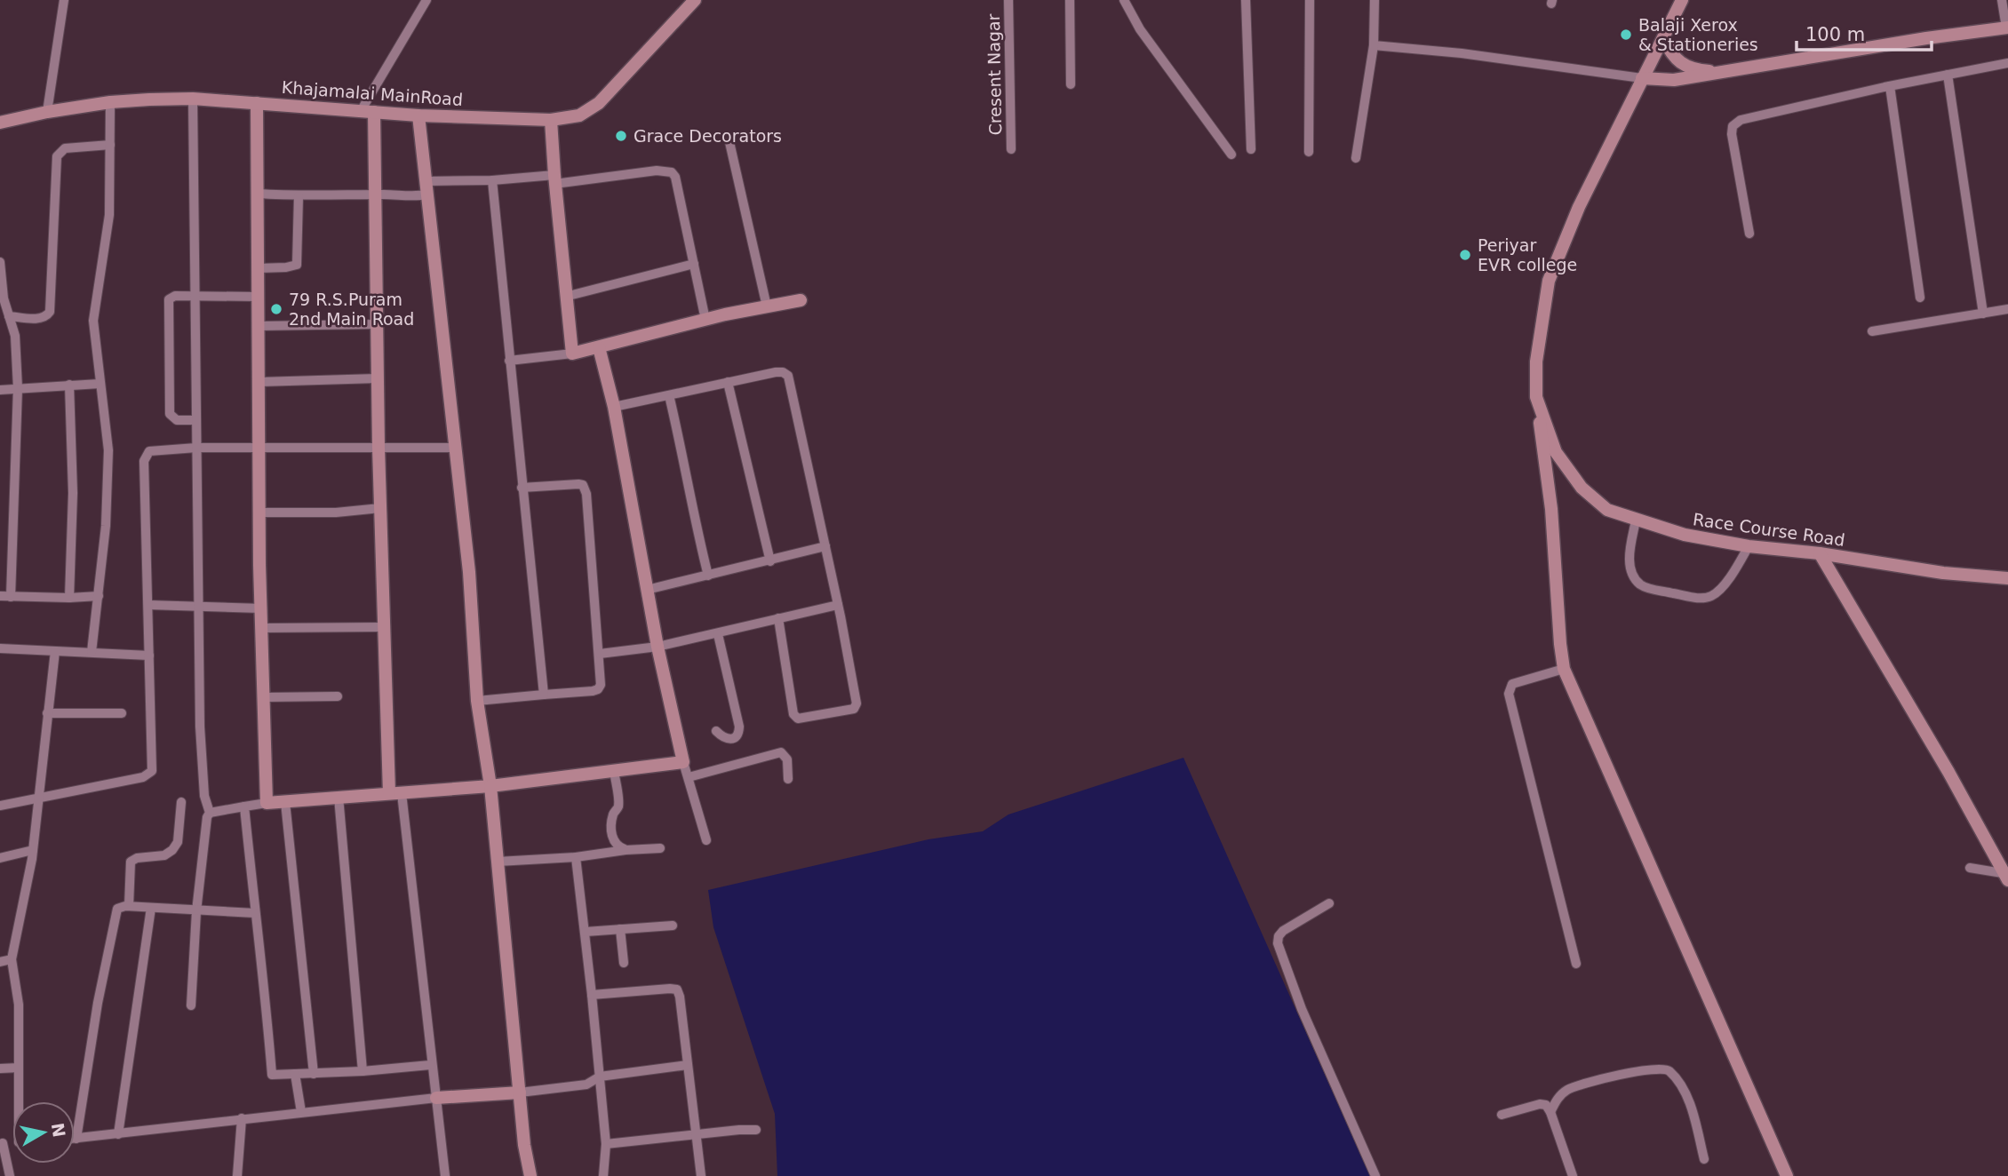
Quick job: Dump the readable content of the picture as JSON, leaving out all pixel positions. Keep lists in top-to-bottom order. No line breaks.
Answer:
{"streets":{"street":["Cresent Nagar","Khajamalai MainRoad","Race Course Road"]},"places":["Balaji Xerox & Stationeries","Grace Decorators","Periyar EVR college","79 R.S.Puram 2nd Main Road"],"scale_bar":"100 m","north":"right"}
